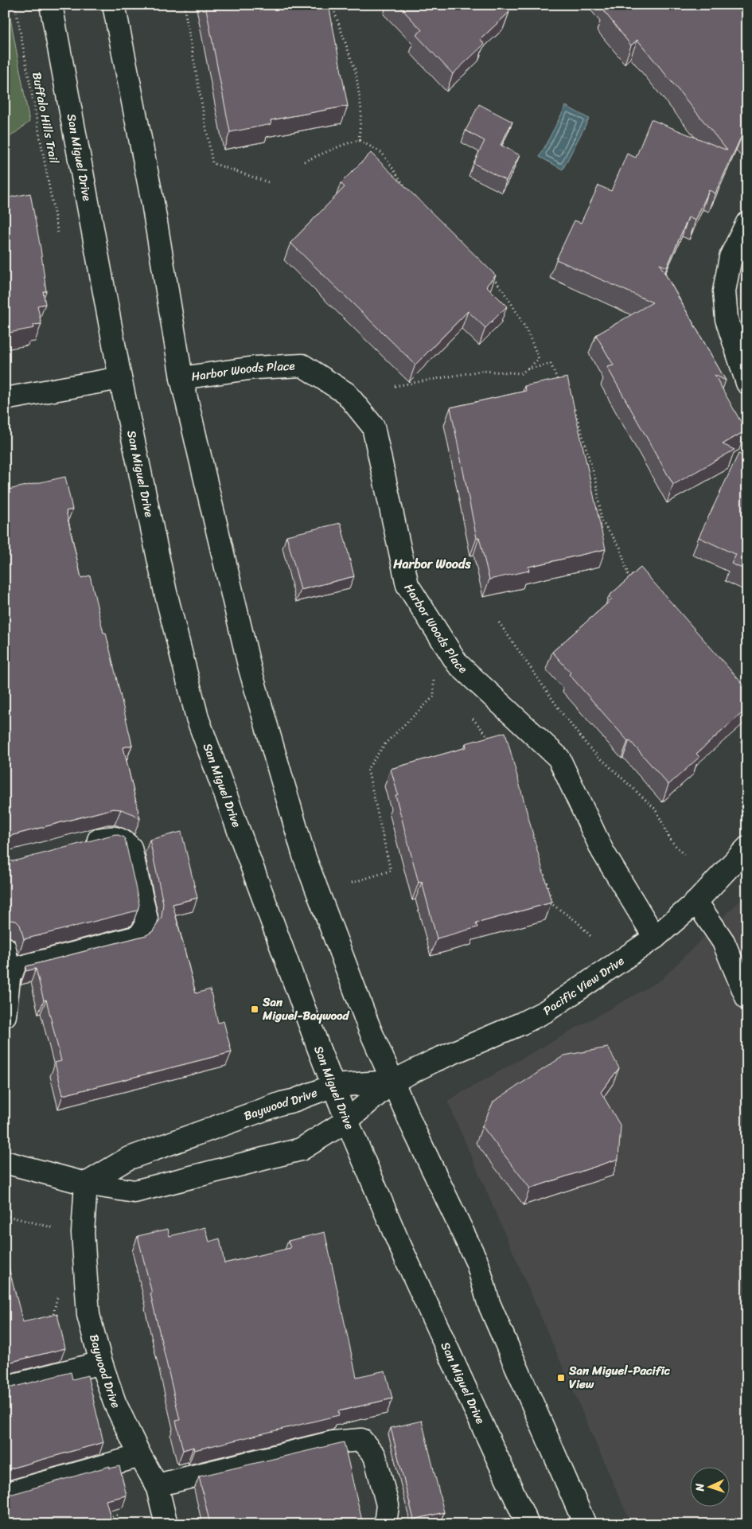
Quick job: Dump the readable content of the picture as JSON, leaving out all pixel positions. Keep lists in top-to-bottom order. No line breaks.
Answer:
{"streets":{"main road":["San Miguel Drive","Harbor Woods Place","Pacific View Drive","Baywood Drive"],"path":["Buffalo Hills Trail"]},"crossings":[["San Miguel Drive","Baywood Drive"],["Harbor Woods Place","Pacific View Drive"],["Pacific View Drive","Baywood Drive"]],"districts":["Harbor Woods"],"places":{"transit":["San Miguel-Baywood","San Miguel-Pacific View"]},"north":"left"}
